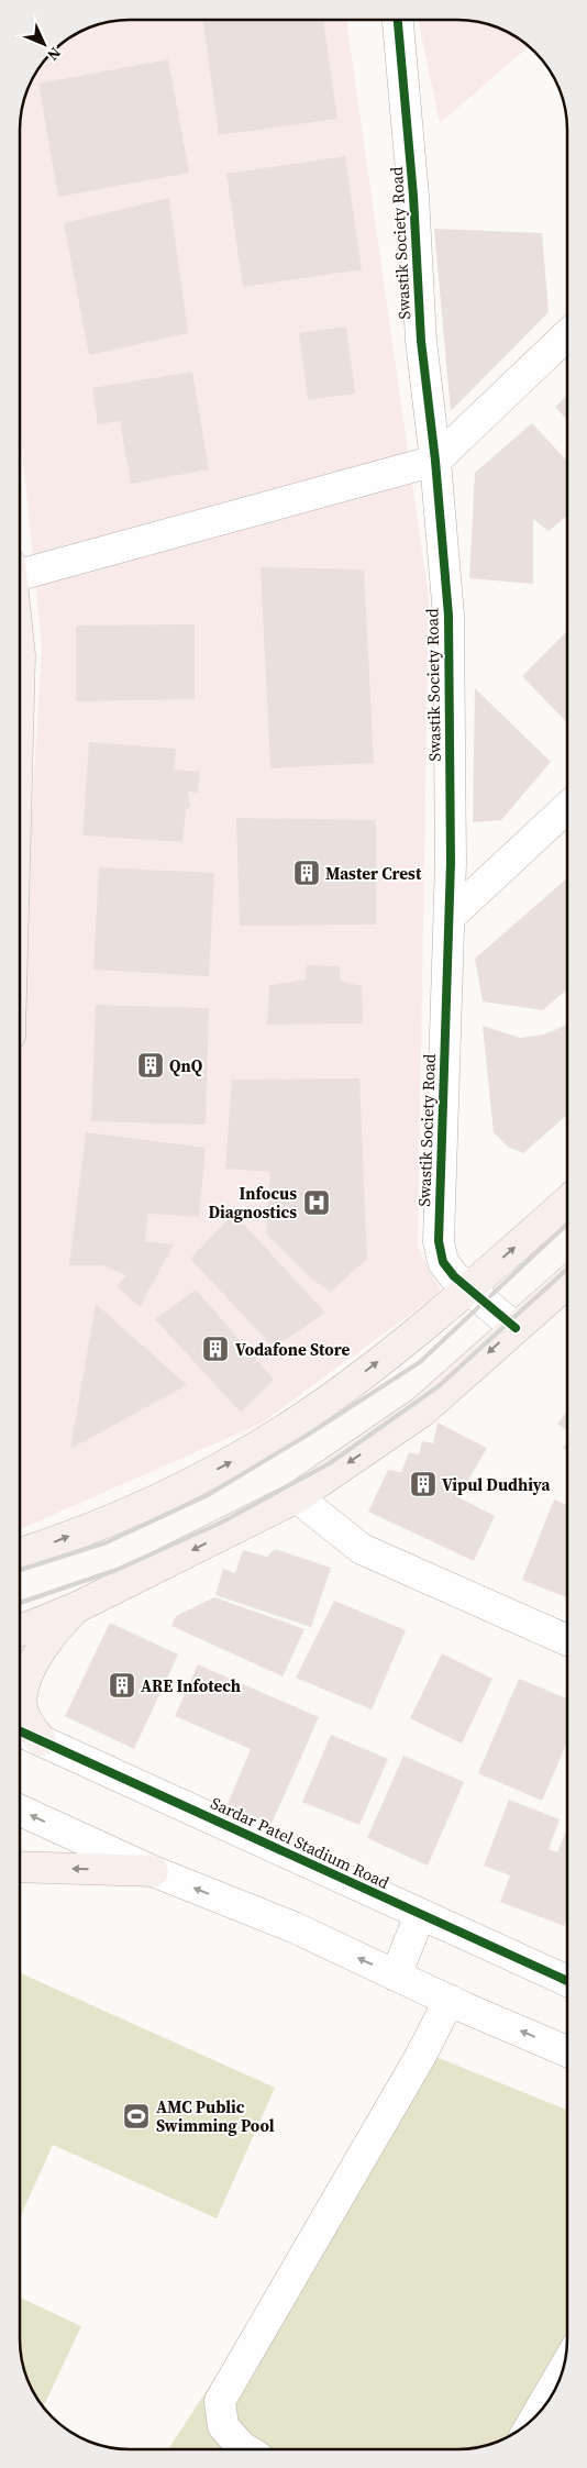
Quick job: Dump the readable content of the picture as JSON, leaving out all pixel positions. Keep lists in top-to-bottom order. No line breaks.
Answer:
{"streets":{"street":["Swastik Society Road","Sardar Patel Stadium Road"]},"places":{"building":["Master Crest","QnQ","Vodafone Store","Vipul Dudhiya","ARE Infotech"],"hospital":["Infocus Diagnostics"],"sports":["AMC Public Swimming Pool"]},"north":"bottom right"}
